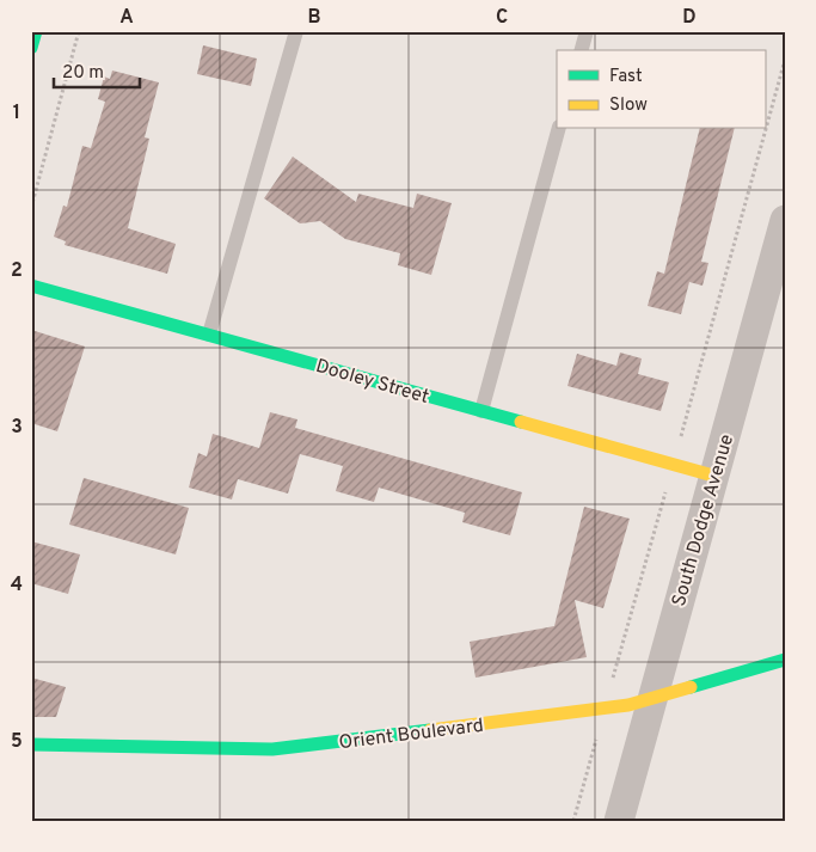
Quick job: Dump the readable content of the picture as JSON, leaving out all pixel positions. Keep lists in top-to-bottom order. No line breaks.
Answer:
{"streets":{"street":["Dooley Street","South Dodge Avenue","Orient Boulevard"]},"crossings":[["Dooley Street","South Dodge Avenue"],["South Dodge Avenue","Orient Boulevard"]],"legend":["Fast","Slow"],"scale_bar":"20 m","grid":{"columns":["A","B","C","D"],"rows":["1","2","3","4","5"]}}
